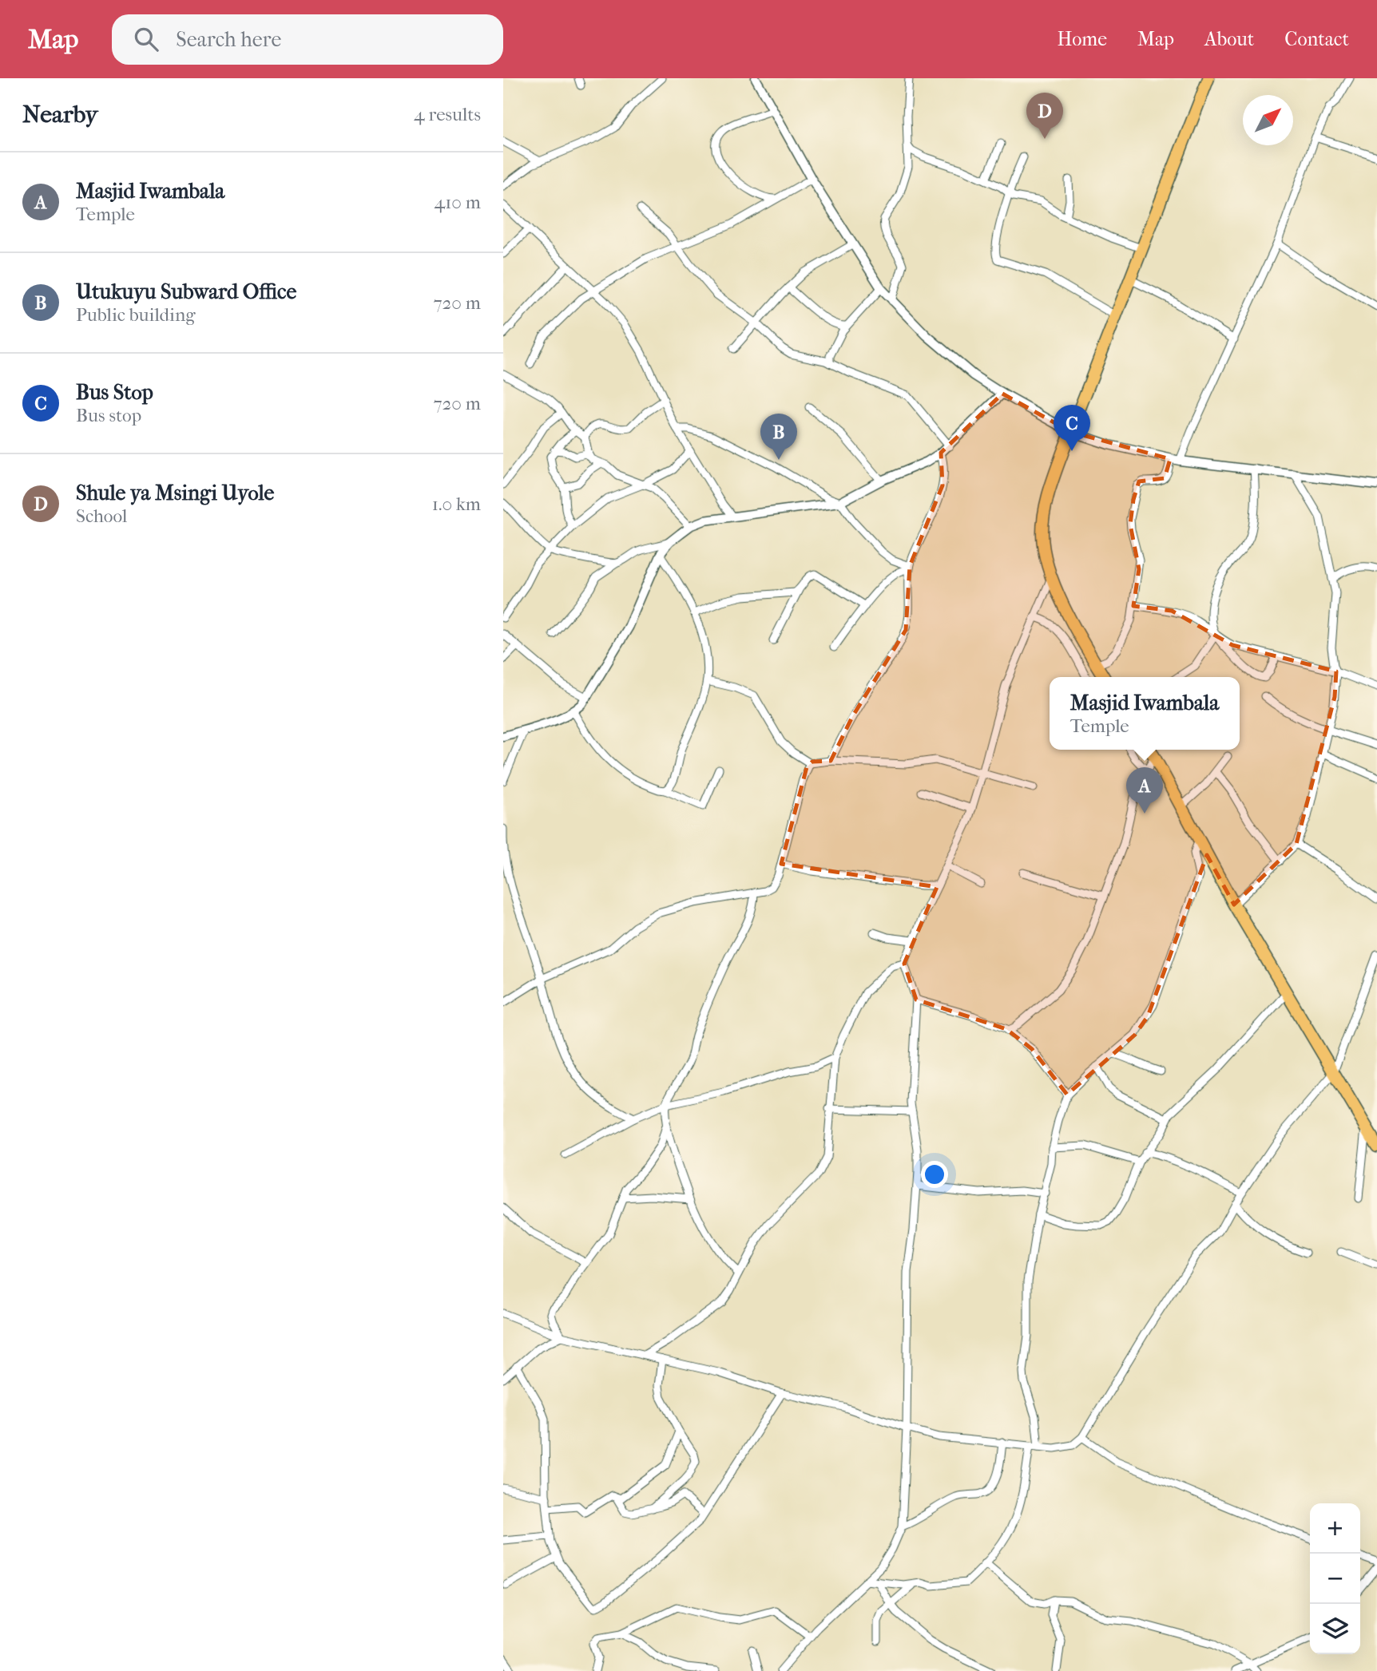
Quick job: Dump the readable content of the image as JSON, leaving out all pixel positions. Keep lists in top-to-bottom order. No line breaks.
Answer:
{"north":"top right","page":{"header":"Map","search":"Search here","nav":["Home","Map","About","Contact"],"heading":["Nearby","4 results"],"pins":["D","C","B","A"],"list":[{"mark":"A","name":"Masjid Iwambala","note":"Temple","value":"410 m"},{"mark":"B","name":"Utukuyu Subward Office","note":"Public building","value":"720 m"},{"mark":"C","name":"Bus Stop","note":"Bus stop","value":"720 m"},{"mark":"D","name":"Shule ya Msingi Uyole","note":"School","value":"1.0 km"}],"popup":["Masjid Iwambala","Temple"],"map_buttons":["+","−"]}}
